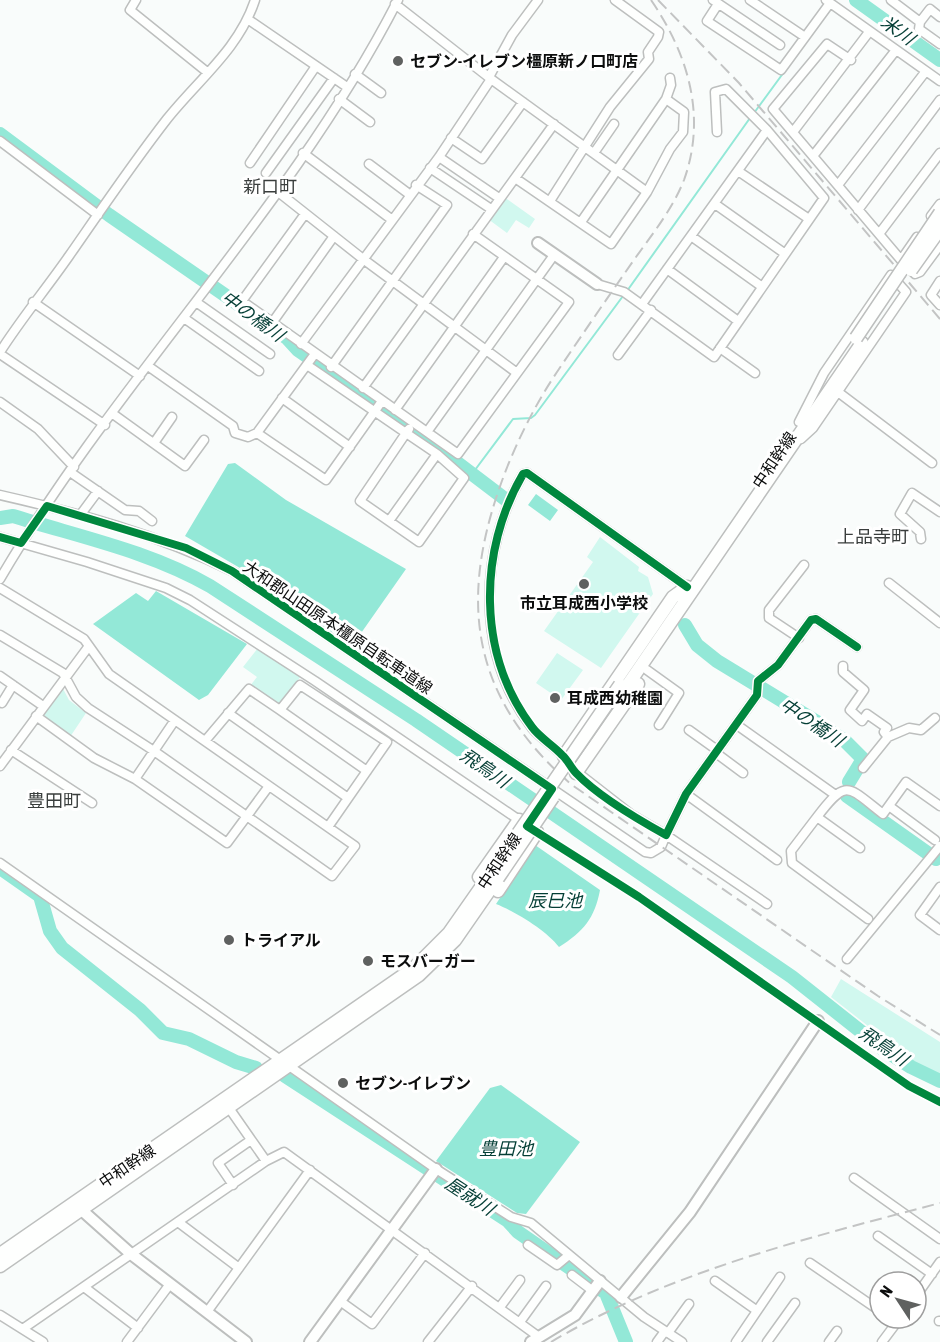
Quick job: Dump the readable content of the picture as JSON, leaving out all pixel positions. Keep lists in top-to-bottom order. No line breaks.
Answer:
{"streets":{"main road":["中和幹線"],"street":["大和郡山田原本橿原自転車道線"]},"districts":["新口町","上品寺町","豊田町"],"water":["米川","中の橋川","飛鳥川","辰巳池","豊田池","屋就川"],"places":["セブン-イレブン橿原新ノ口町店","市立耳成西小学校","耳成西幼稚園","トライアル","モスバーガー","セブン-イレブン"],"north":"top left"}
